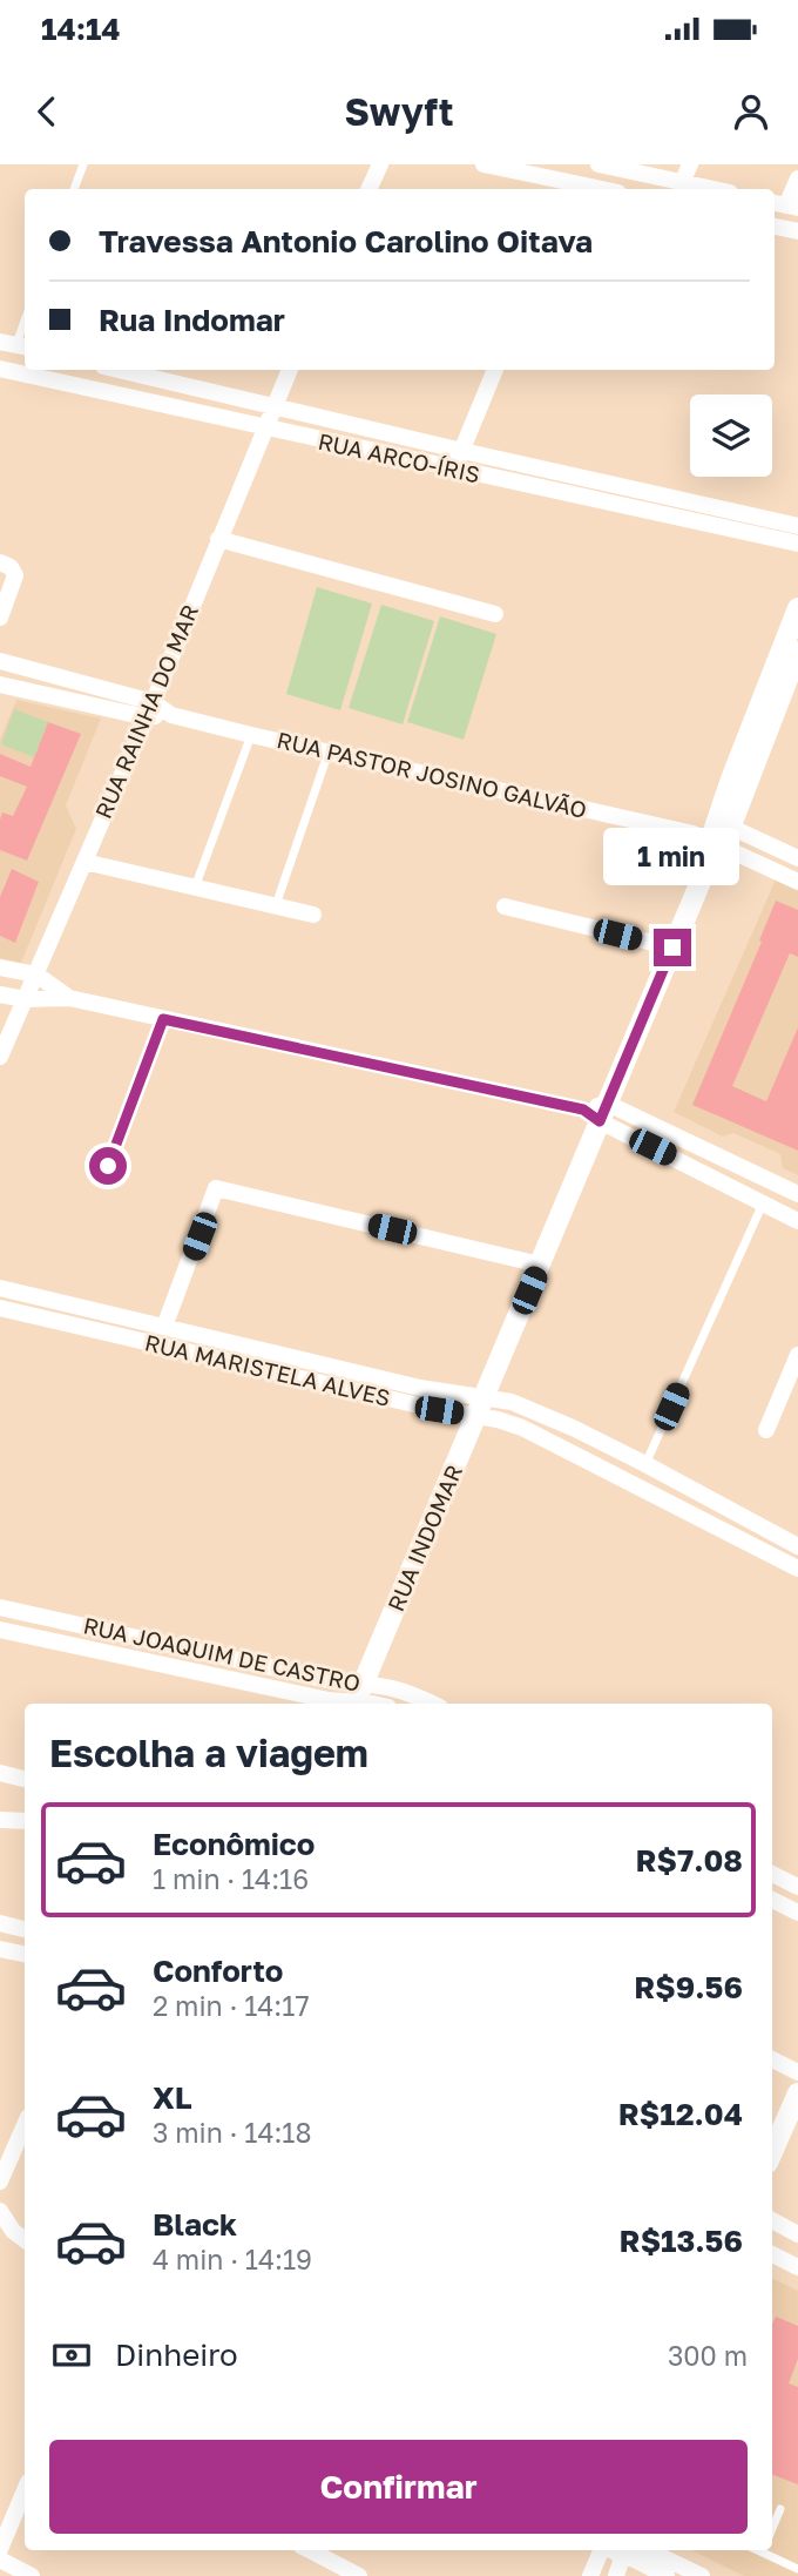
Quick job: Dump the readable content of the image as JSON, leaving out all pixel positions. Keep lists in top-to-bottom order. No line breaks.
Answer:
{"streets":{"street":["RUA ARCO-ÍRIS","RUA RAINHA DO MAR","RUA PASTOR JOSINO GALVÃO","RUA MARISTELA ALVES","RUA INDOMAR","RUA JOAQUIM DE CASTRO"]},"crossings":[["RUA ARCO-ÍRIS","RUA RAINHA DO MAR"],["RUA RAINHA DO MAR","RUA PASTOR JOSINO GALVÃO"],["RUA PASTOR JOSINO GALVÃO","RUA INDOMAR"],["RUA MARISTELA ALVES","RUA INDOMAR"],["RUA INDOMAR","RUA JOAQUIM DE CASTRO"]],"page":{"status":"14:14","header":"Swyft","banner":["Travessa Antonio Carolino Oitava","Rua Indomar"],"bubble":"1 min","heading":"Escolha a viagem","list":[{"name":"Econômico","note":"1 min · 14:16","value":"R$7.08"},{"name":"Conforto","note":"2 min · 14:17","value":"R$9.56"},{"name":"XL","note":"3 min · 14:18","value":"R$12.04"},{"name":"Black","note":"4 min · 14:19","value":"R$13.56"}],"pay":["Dinheiro","300 m"],"buttons":"Confirmar"}}
